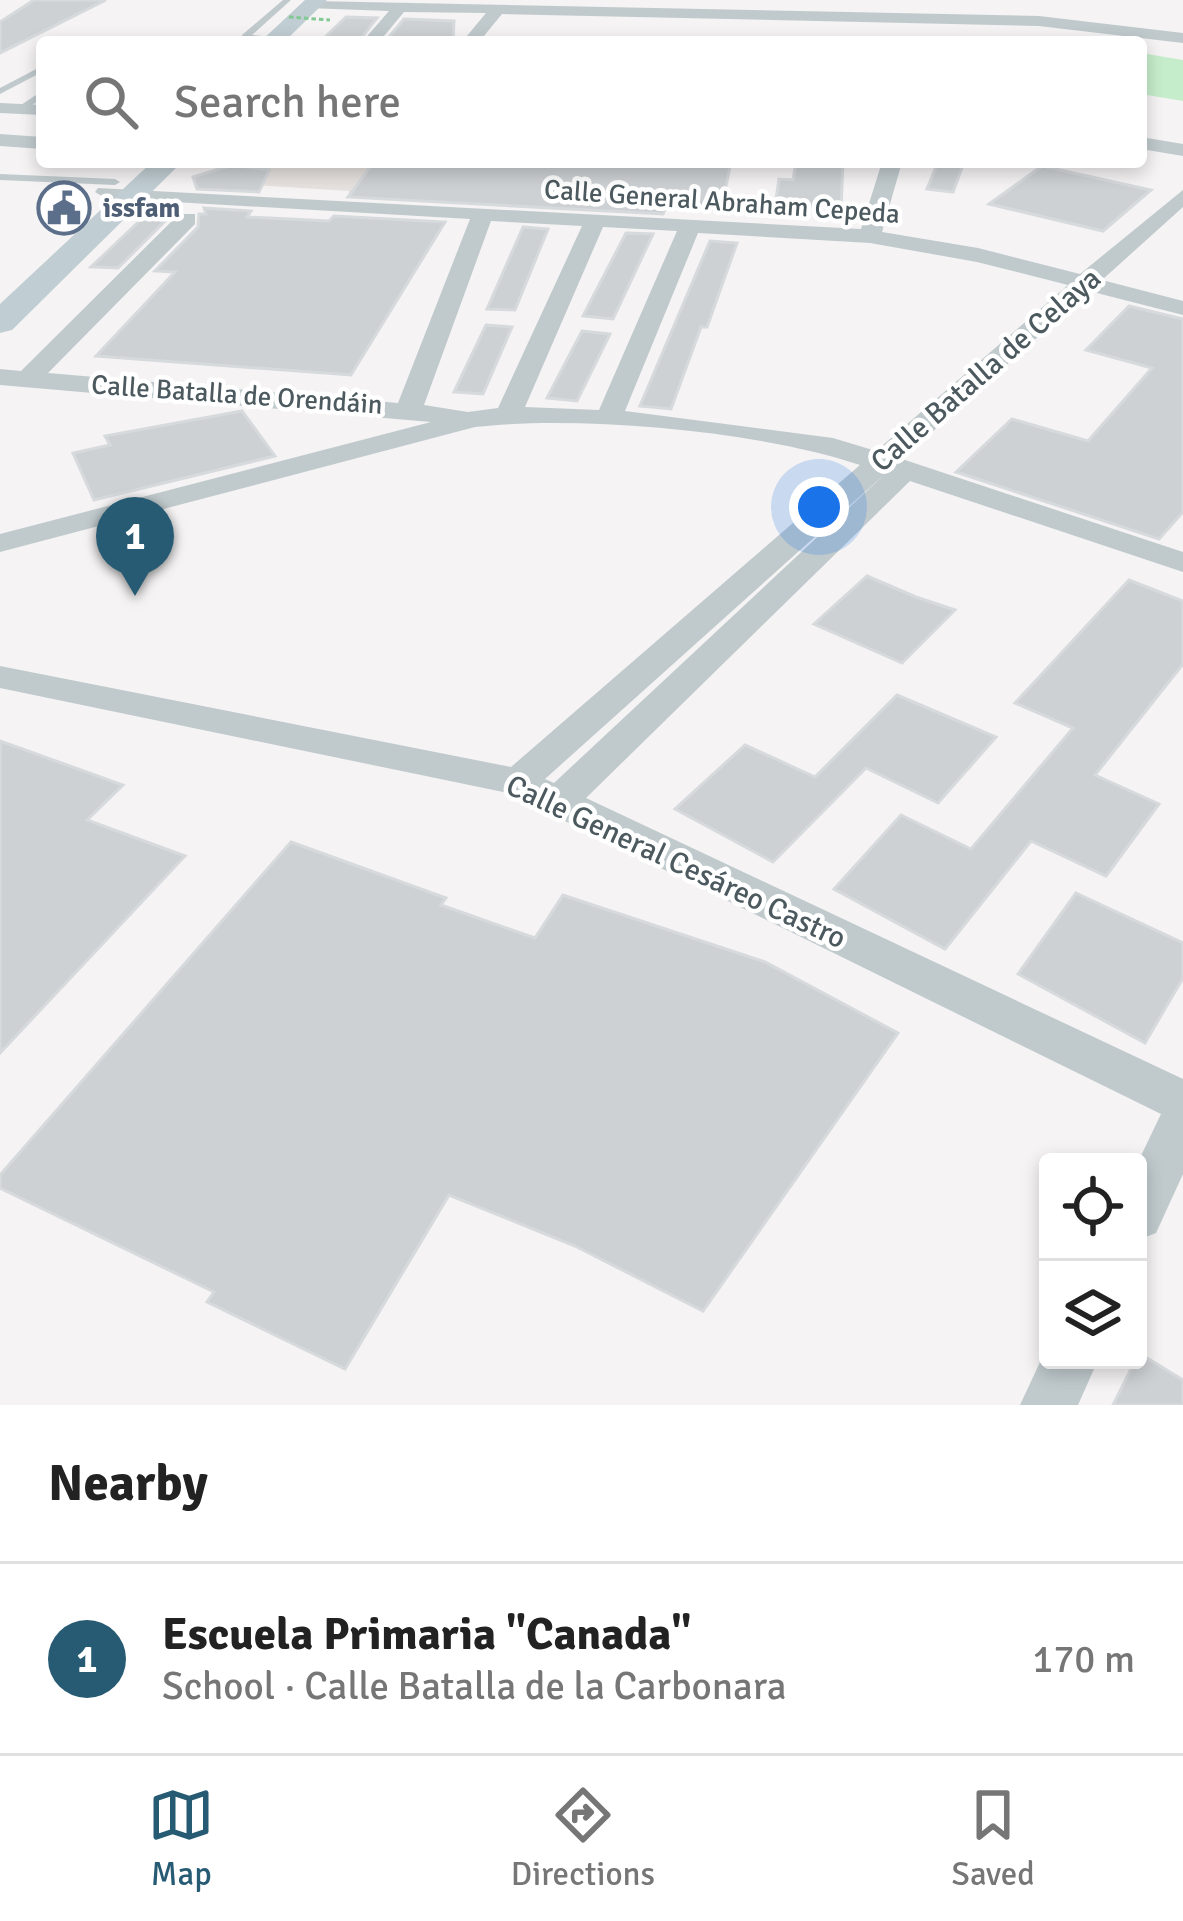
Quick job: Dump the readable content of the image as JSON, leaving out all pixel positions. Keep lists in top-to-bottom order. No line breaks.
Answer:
{"streets":{"street":["Calle General Abraham Cepeda","Calle Batalla de Celaya","Calle Batalla de Orendáin","Calle General Cesáreo Castro"]},"crossings":[["Calle General Abraham Cepeda","Calle Batalla de Celaya"],["Calle Batalla de Celaya","Calle General Cesáreo Castro"]],"places":{"public building":["issfam"]},"page":{"search":"Search here","pins":"1","heading":"Nearby","list":[{"mark":"1","name":"Escuela Primaria \"Canada\"","note":"School · Calle Batalla de la Carbonara","value":"170 m"}],"nav":["Map","Directions","Saved"]}}
